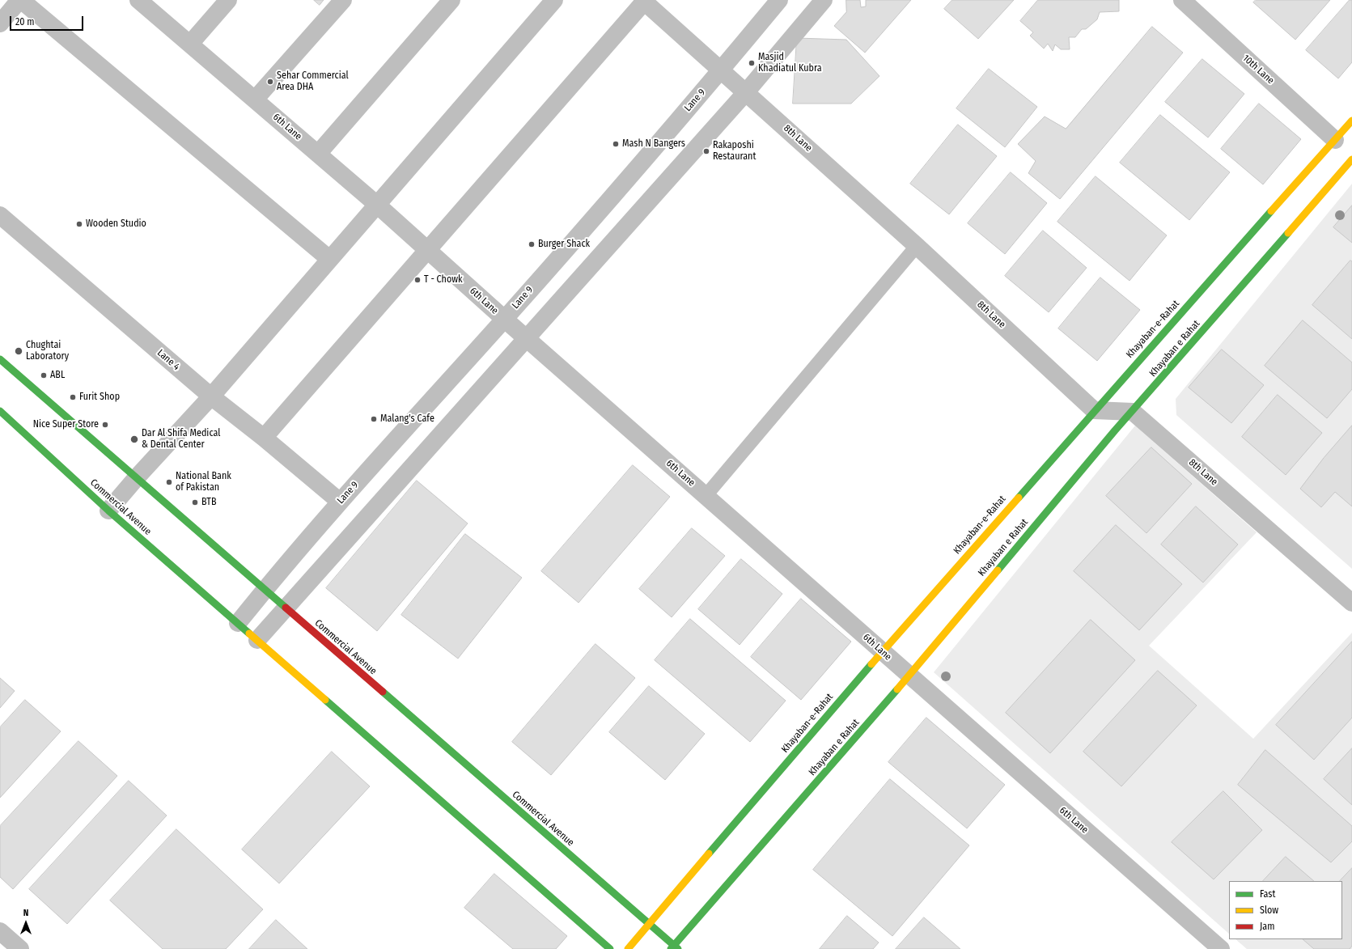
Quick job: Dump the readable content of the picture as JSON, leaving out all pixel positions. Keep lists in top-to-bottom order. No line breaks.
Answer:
{"streets":{"street":["10th Lane","Lane 9","6th Lane","8th Lane","Khayaban-e-Rahat","Khayaban e Rahat","Lane 4","Commercial Avenue"]},"crossings":[["10th Lane","Khayaban-e-Rahat"],["Lane 9","6th Lane"],["Lane 9","8th Lane"],["Lane 9","Lane 4"],["Lane 9","Commercial Avenue"],["6th Lane","Khayaban-e-Rahat"],["6th Lane","Khayaban e Rahat"],["8th Lane","Khayaban-e-Rahat"],["8th Lane","Khayaban e Rahat"],["Khayaban-e-Rahat","Commercial Avenue"],["Khayaban e Rahat","Commercial Avenue"]],"places":["Masjid Khadiatul Kubra","Sehar Commercial Area DHA","Mash N Bangers","Rakaposhi Restaurant","Wooden Studio","Burger Shack","T - Chowk","Chughtai Laboratory","ABL","Furit Shop","Malang's Cafe","Nice Super Store","Dar Al Shifa Medical & Dental Center","National Bank of Pakistan","BTB"],"legend":["Fast","Slow","Jam"],"scale_bar":"20 m","north":"top"}
